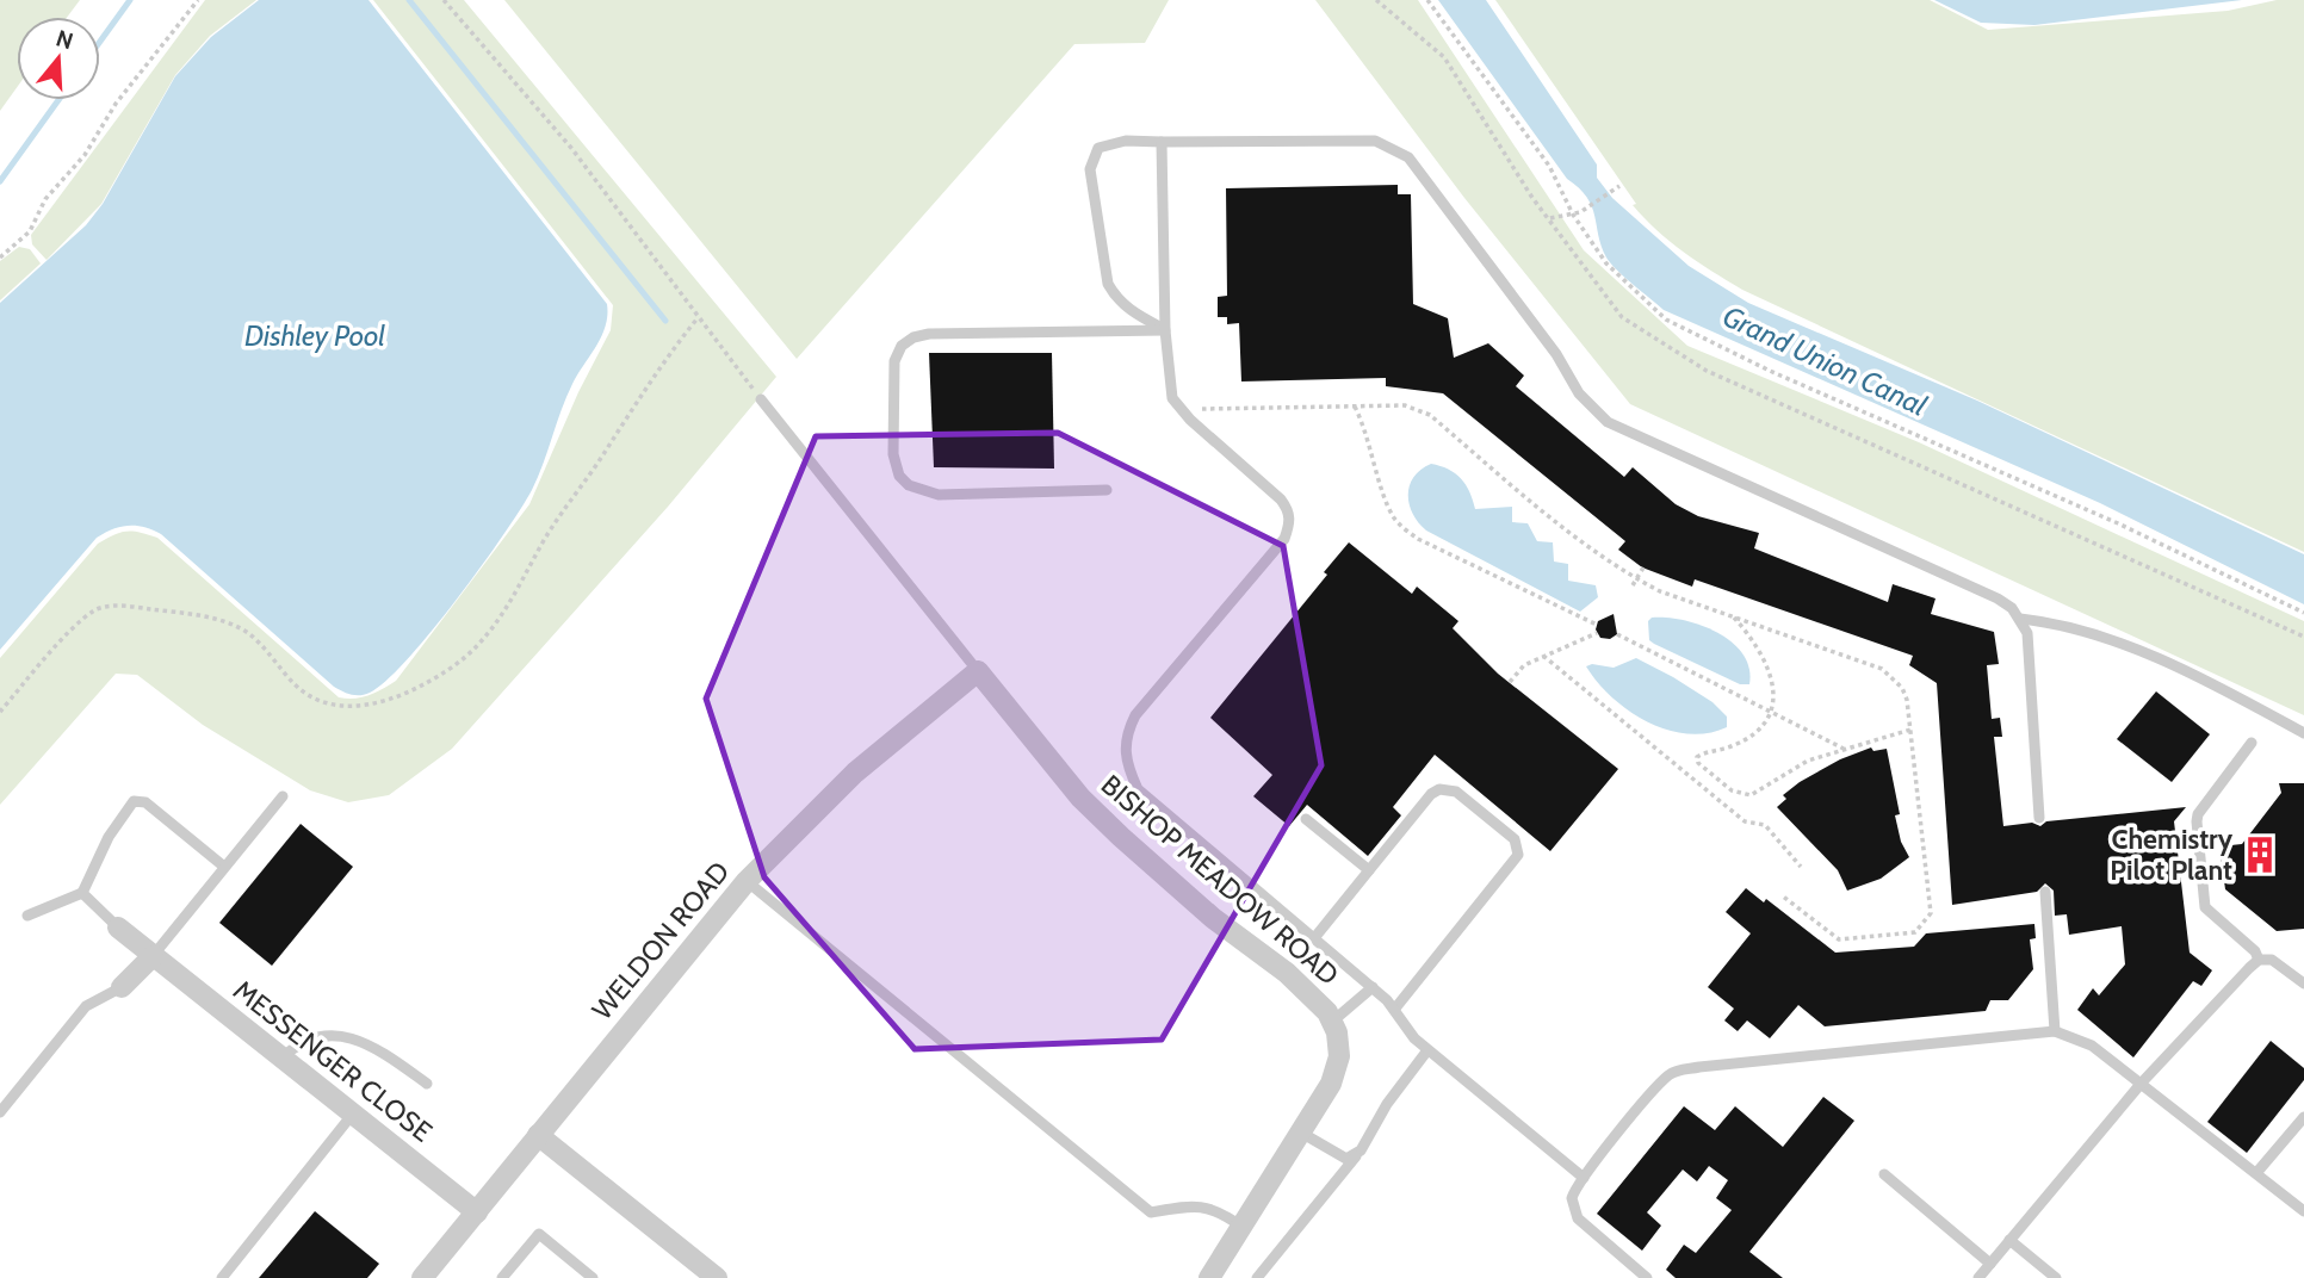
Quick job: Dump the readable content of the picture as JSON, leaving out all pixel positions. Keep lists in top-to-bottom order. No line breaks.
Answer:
{"streets":{"street":["BISHOP MEADOW ROAD","WELDON ROAD","MESSENGER CLOSE"]},"crossings":[["BISHOP MEADOW ROAD","WELDON ROAD"],["WELDON ROAD","MESSENGER CLOSE"]],"water":["Dishley Pool","Grand Union Canal"],"places":{"building":["Chemistry Pilot Plant"]},"north":"top"}
